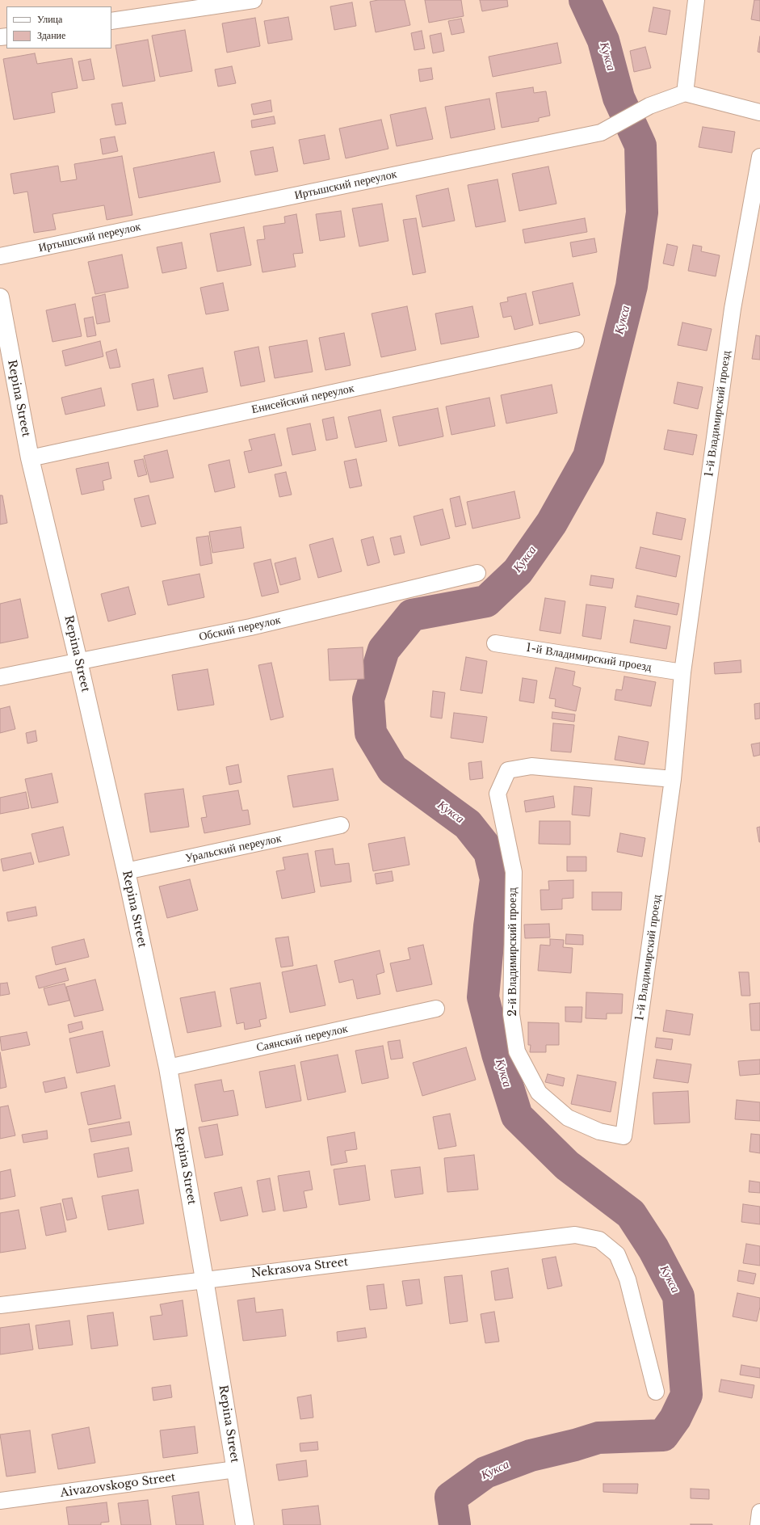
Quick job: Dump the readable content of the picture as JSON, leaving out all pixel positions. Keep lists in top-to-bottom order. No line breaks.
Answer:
{"streets":{"street":["Иртышский переулок","Repina Street","Енисейский переулок","1-й Владимирский проезд","Обский переулок","Уральский переулок","2-й Владимирский проезд","Саянский переулок","Nekrasova Street","Aivazovskogo Street"]},"crossings":[["Repina Street","Енисейский переулок"],["Repina Street","Обский переулок"],["Repina Street","Уральский переулок"],["Repina Street","Саянский переулок"],["Repina Street","Nekrasova Street"],["Repina Street","Aivazovskogo Street"],["1-й Владимирский проезд","2-й Владимирский проезд"]],"water":["Кукса"],"legend":["Улица","Здание"]}
